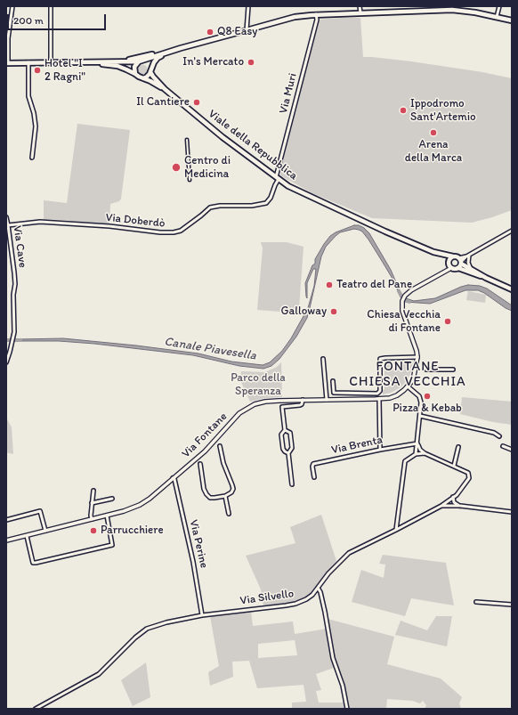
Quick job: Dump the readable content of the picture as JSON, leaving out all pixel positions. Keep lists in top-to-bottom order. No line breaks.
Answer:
{"streets":{"main road":["Viale della Repubblica"],"street":["Via Muri","Via Doberdò","Via Cave","Via Fontane","Via Brenta","Via Perine","Via Silvello"]},"crossings":[["Via Muri","Viale della Repubblica"],["Via Muri","Via Doberdò"],["Viale della Repubblica","Via Doberdò"],["Viale della Repubblica","Via Fontane"],["Via Doberdò","Via Cave"],["Via Fontane","Via Perine"],["Via Perine","Via Silvello"]],"districts":["FONTANE CHIESA VECCHIA"],"water":["Canale Piavesella"],"parks":["Parco della Speranza"],"places":["Q8 Easy","In's Mercato","Hotel \"I 2 Ragni\"","Il Cantiere","Ippodromo Sant'Artemio","Arena della Marca","Centro di Medicina","Teatro del Pane","Galloway","Chiesa Vecchia di Fontane","Pizza & Kebab","Parrucchiere"],"scale_bar":"200 m"}
